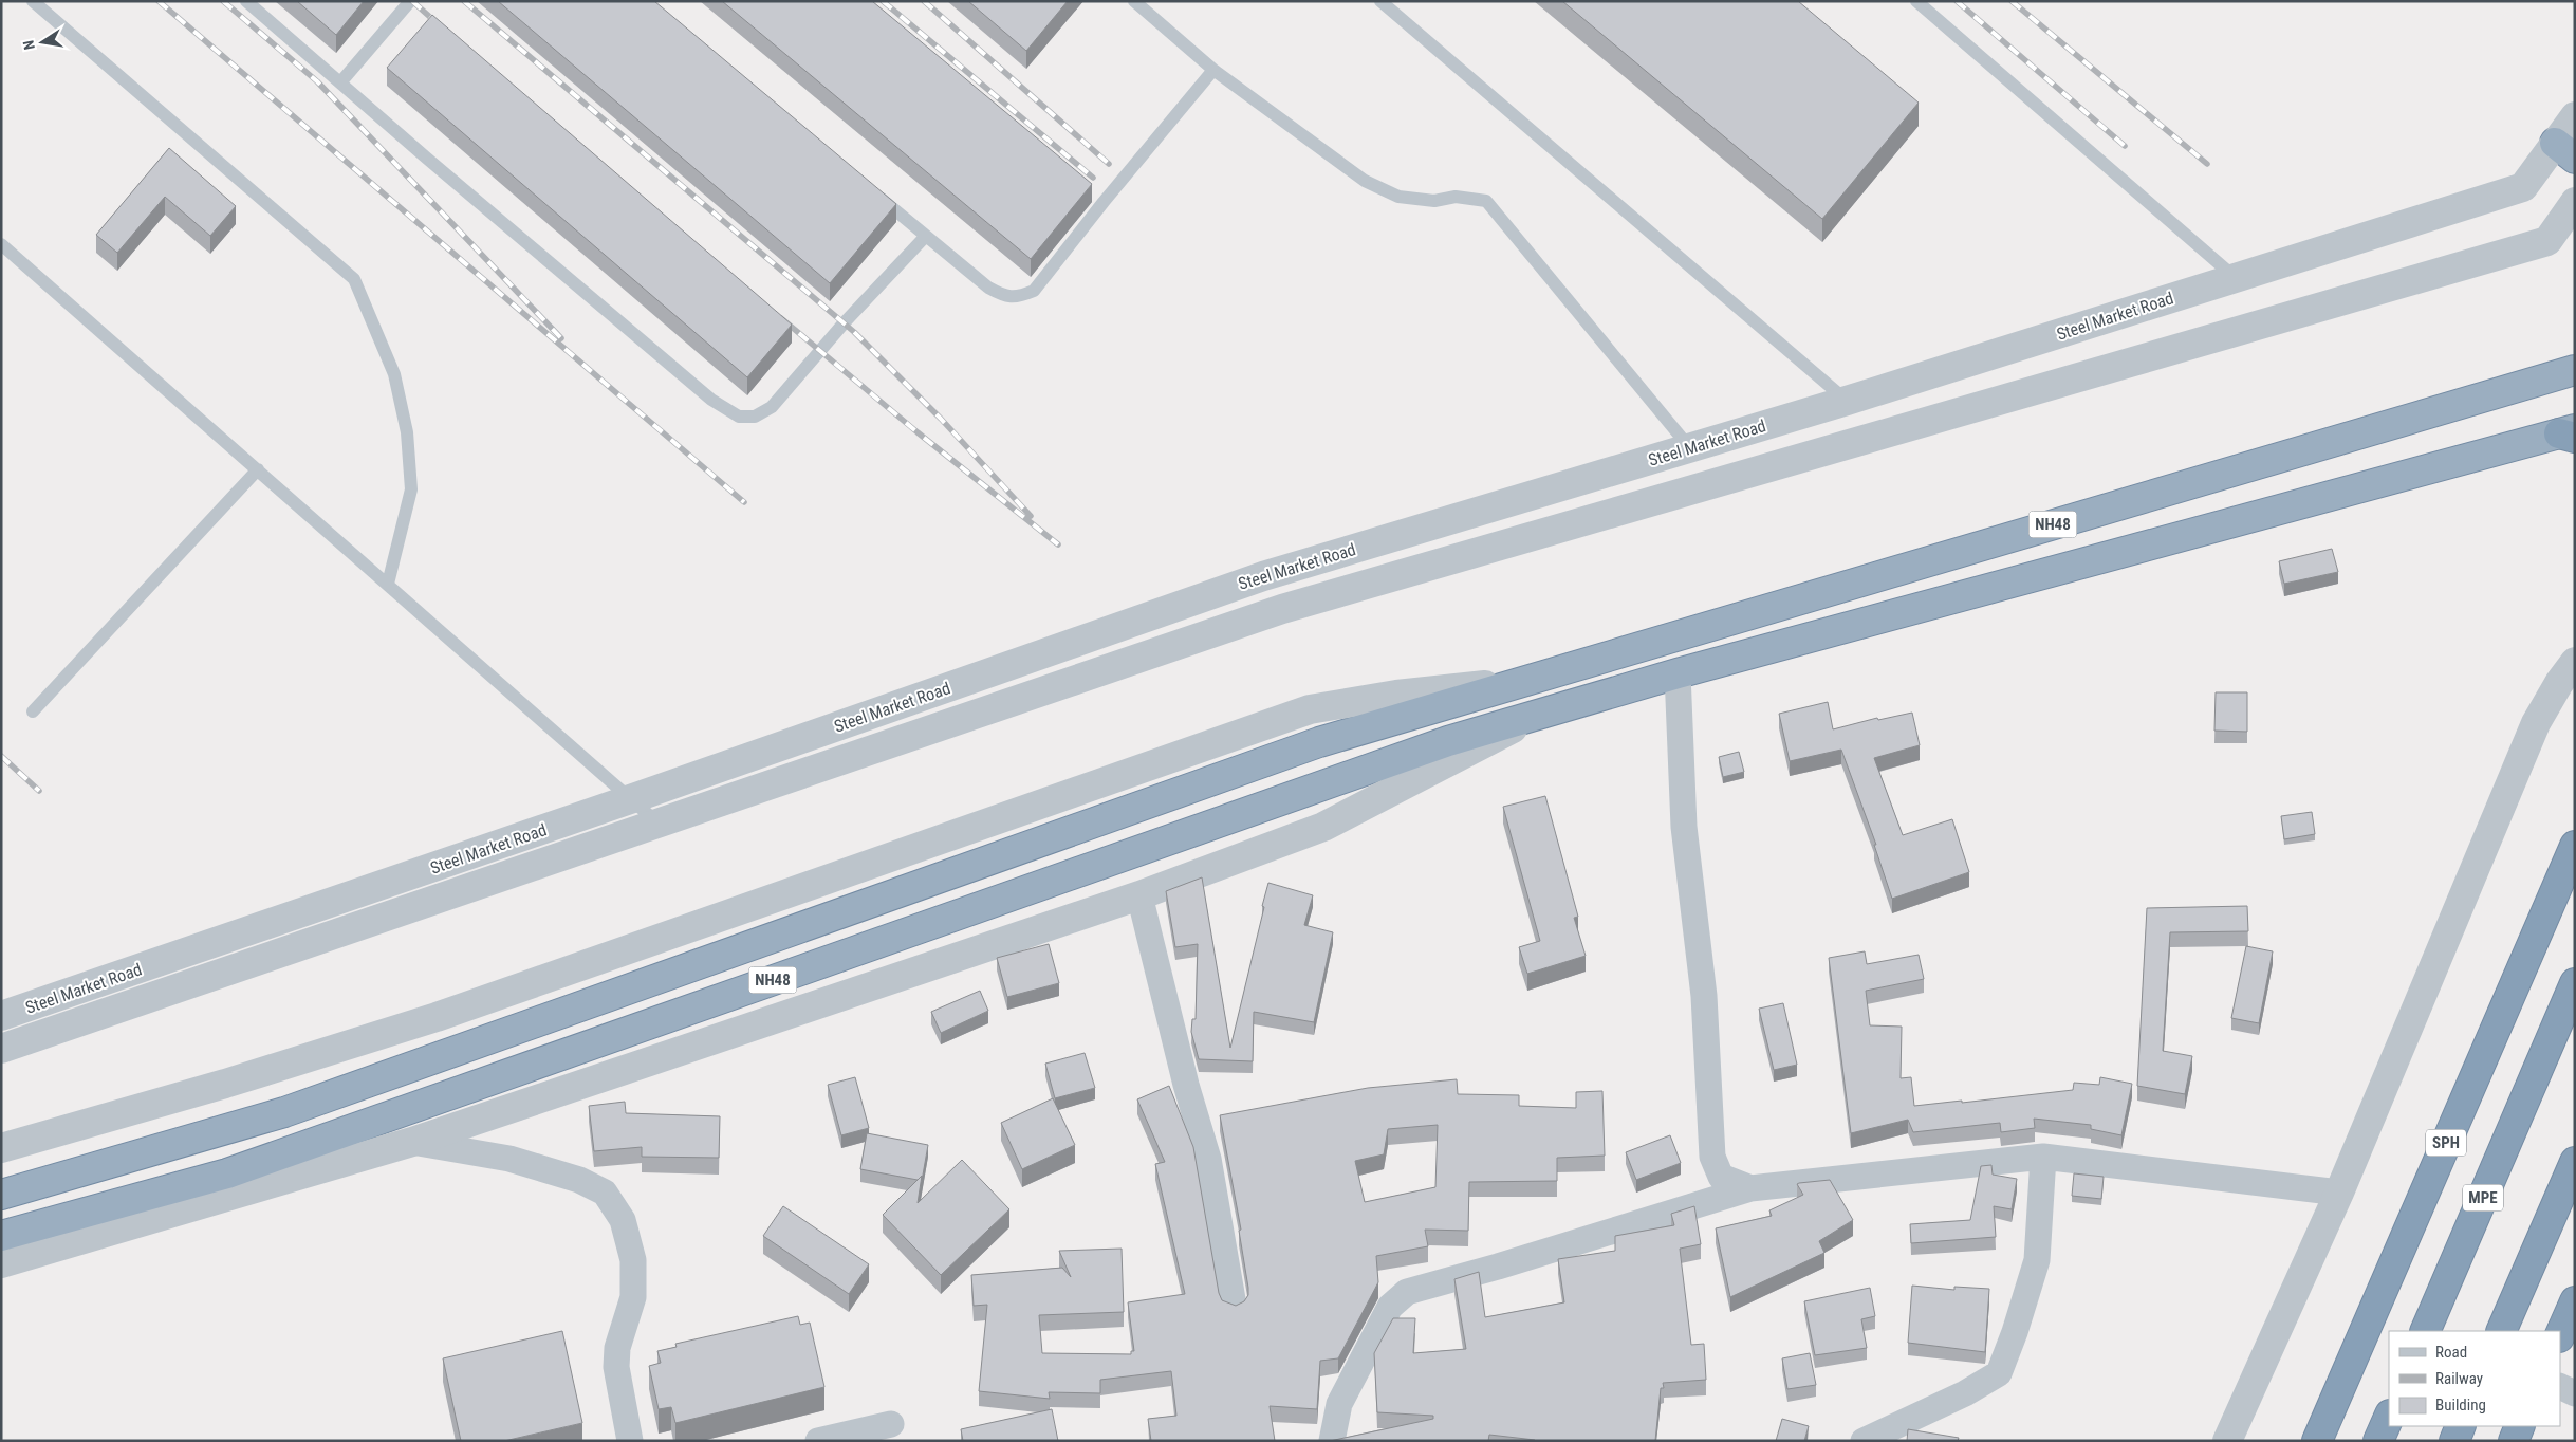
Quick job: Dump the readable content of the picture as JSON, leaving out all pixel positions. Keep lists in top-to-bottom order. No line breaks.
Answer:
{"streets":{"highway":["NH48","SPH","MPE"],"street":["Steel Market Road"]},"legend":["Road","Railway","Building"],"north":"left"}
